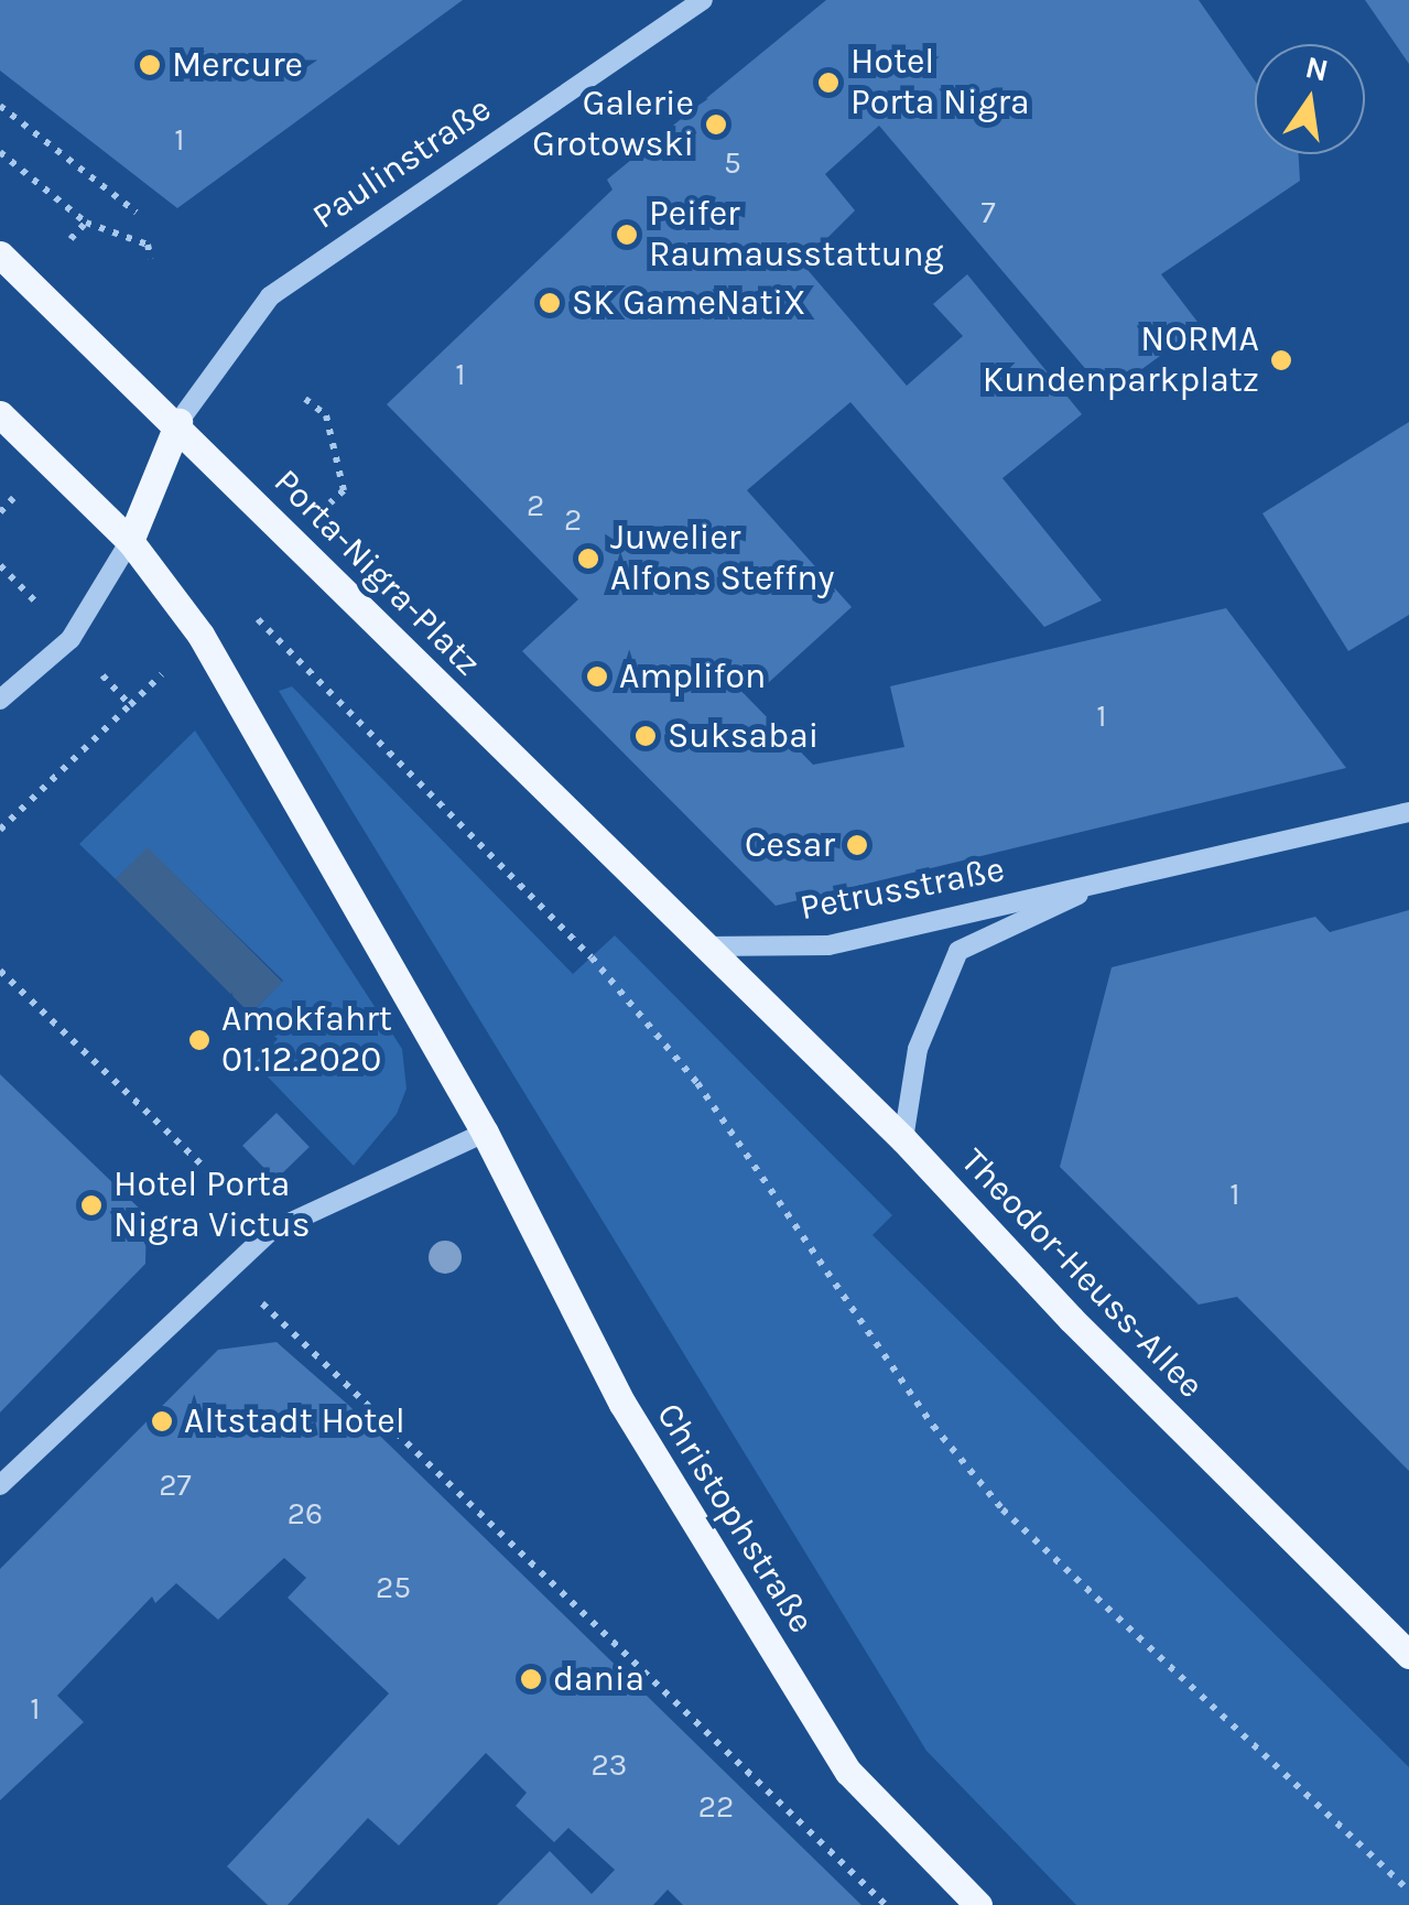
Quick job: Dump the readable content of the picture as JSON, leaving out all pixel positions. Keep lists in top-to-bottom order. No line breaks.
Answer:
{"streets":{"main road":["Porta-Nigra-Platz","Theodor-Heuss-Allee","Christophstraße"],"street":["Paulinstraße","Petrusstraße"]},"crossings":[["Paulinstraße","Porta-Nigra-Platz"],["Porta-Nigra-Platz","Petrusstraße"],["Porta-Nigra-Platz","Theodor-Heuss-Allee"],["Petrusstraße","Theodor-Heuss-Allee"]],"places":["Mercure","Hotel Porta Nigra","Galerie Grotowski","Peifer Raumausstattung","SK GameNatiX","NORMA Kundenparkplatz","Juwelier Alfons Steffny","Amplifon","Suksabai","Cesar","Amokfahrt 01.12.2020","Hotel Porta Nigra Victus","Altstadt Hotel","dania"],"house_numbers":["1","5","7","1","2","2","1","1","27","26","25","1","23","22"],"north":"top"}
